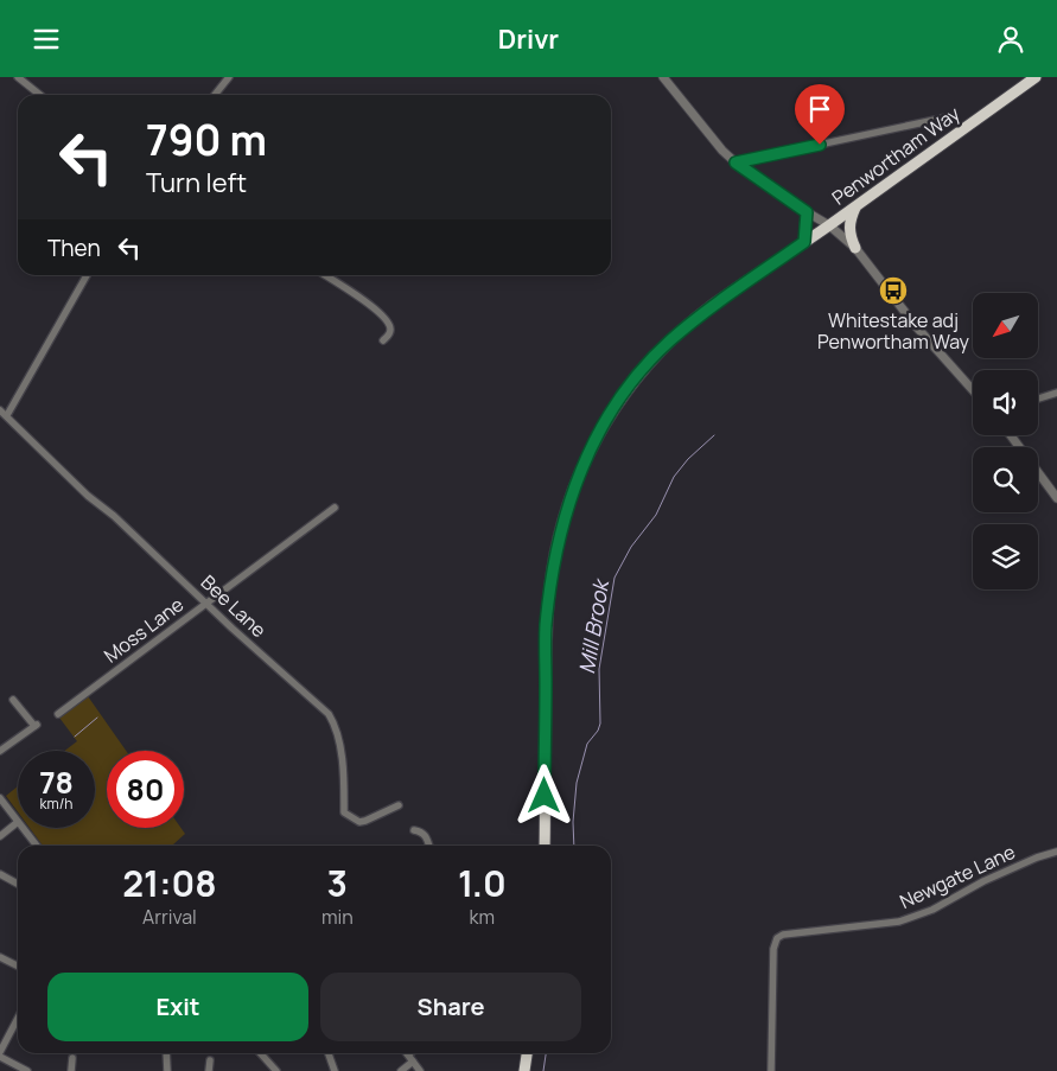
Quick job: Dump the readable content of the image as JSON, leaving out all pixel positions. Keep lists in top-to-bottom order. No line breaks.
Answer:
{"streets":{"highway":["Penwortham Way"],"street":["Bee Lane","Moss Lane","Newgate Lane"]},"crossings":[["Bee Lane","Moss Lane"]],"water":["Mill Brook"],"places":{"bus stop":["Whitestake adj Penwortham Way"]},"north":"bottom left","page":{"header":"Drivr","turn":["790 m","Turn left"],"then":"Then","speed":"78 km/h","limit":"80","eta":["21:08","Arrival","3","min","1.0","km"],"buttons":["Exit","Share"]}}
